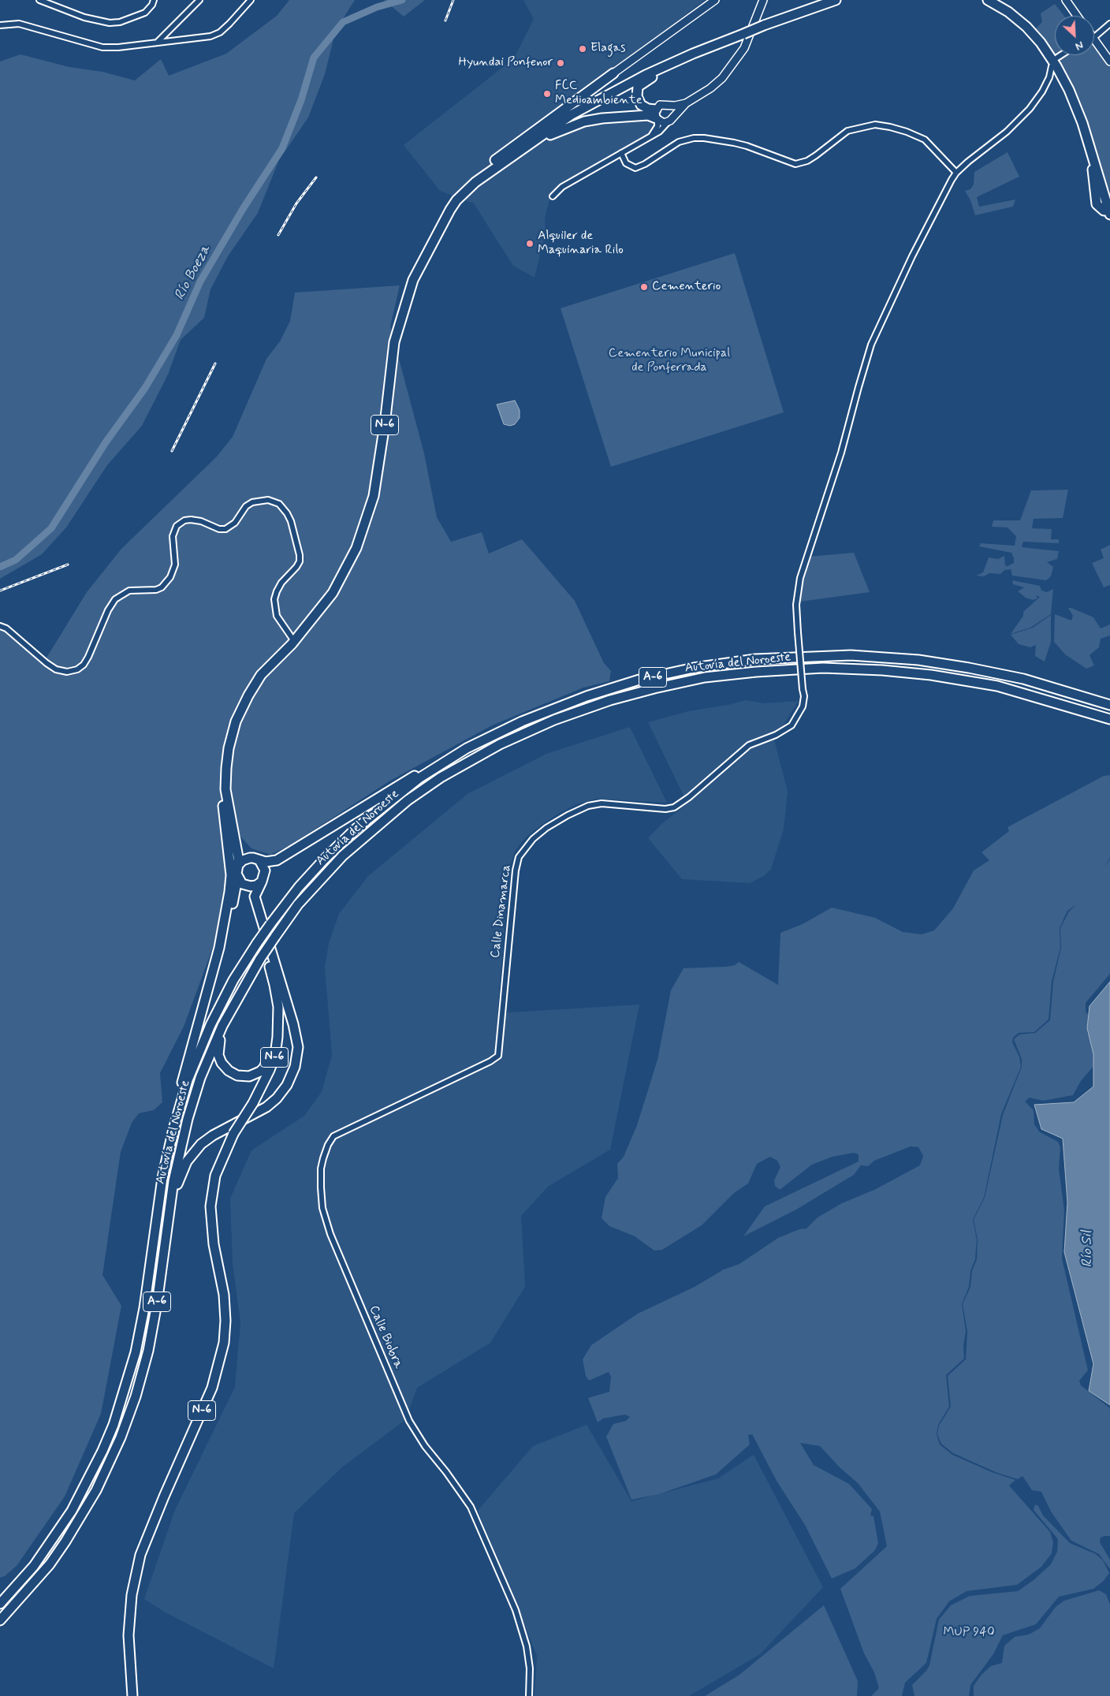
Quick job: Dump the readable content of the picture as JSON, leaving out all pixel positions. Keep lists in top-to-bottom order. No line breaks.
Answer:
{"streets":{"highway":["N-6","Autovía del Noroeste","A-6"],"street":["Calle Dinamarca","Calle Biobra"]},"crossings":[["Calle Dinamarca","Calle Biobra"]],"water":["Río Boeza","Río Sil"],"parks":["Cementerio Municipal de Ponferrada","MUP 940"],"places":["Elagas","Hyundai Ponfenor","FCC Medioambiente","Alquiler de Maquinaria Rilo","Cementerio"],"north":"bottom right"}
